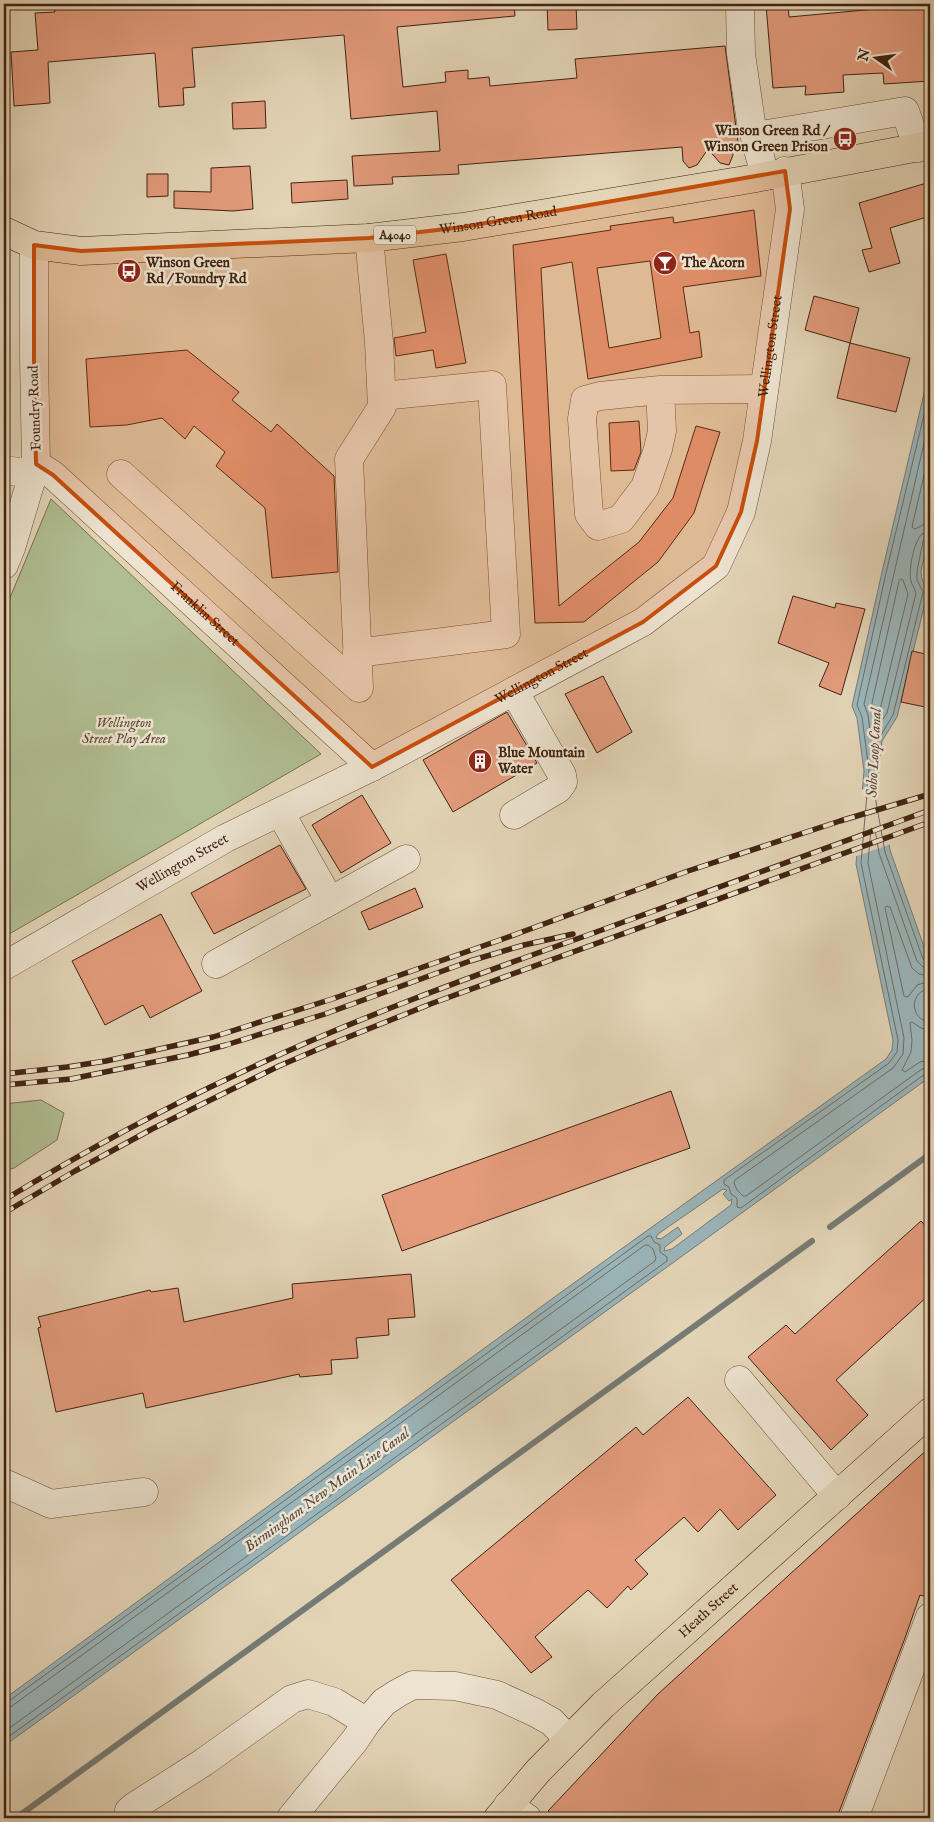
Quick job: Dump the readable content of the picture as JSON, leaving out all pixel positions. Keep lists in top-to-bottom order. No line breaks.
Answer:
{"streets":{"main road":["Winson Green Road","A4040","Heath Street"],"street":["Wellington Street","Foundry Road","Franklin Street"]},"crossings":[["Winson Green Road","Wellington Street"],["Winson Green Road","Foundry Road"],["Wellington Street","Franklin Street"],["Foundry Road","Franklin Street"]],"water":["Soho Loop Canal","Birmingham New Main Line Canal"],"parks":["Wellington Street Play Area"],"places":{"bus stop":["Winson Green Rd / Winson Green Prison","Winson Green Rd / Foundry Rd"],"bar":["The Acorn"],"building":["Blue Mountain Water"]},"north":"left"}
